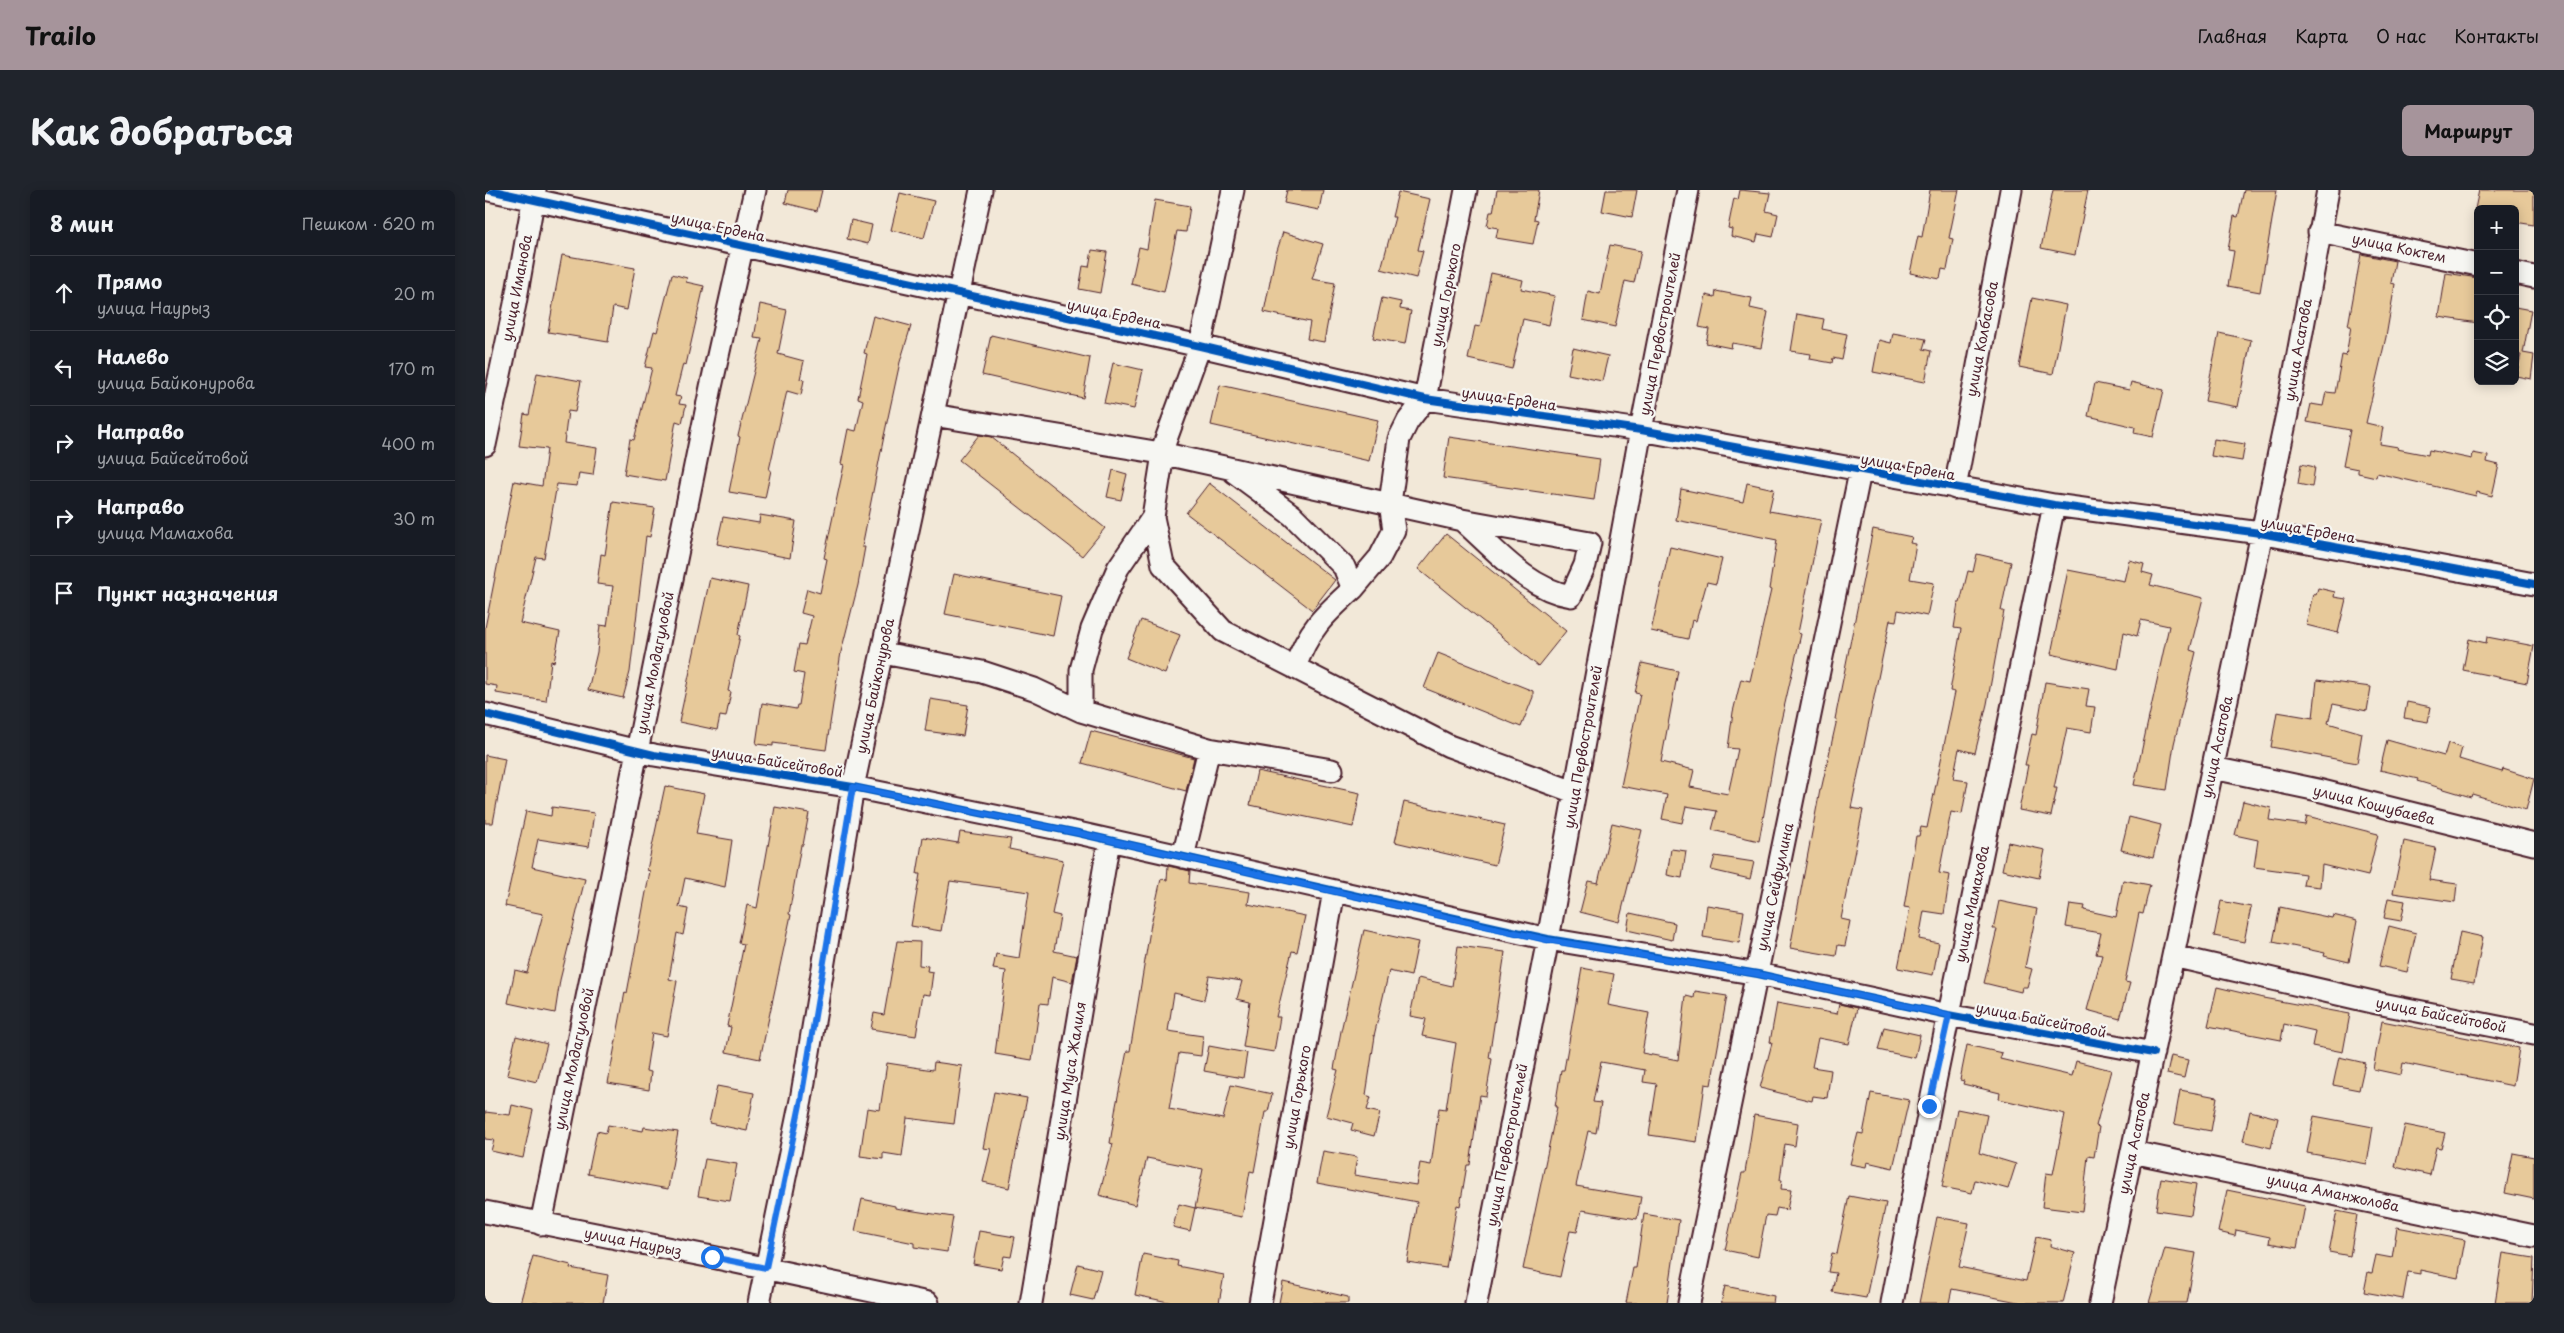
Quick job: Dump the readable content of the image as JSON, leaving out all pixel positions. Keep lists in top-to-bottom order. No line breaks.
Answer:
{"streets":{"street":["улица Ердена","улица Коктем","улица Иманова","улица Горького","улица Первостроителей","улица Колбасова","улица Асатова","улица Молдагуловой","улица Байконурова","улица Байсейтовой","улица Кошубаева","улица Сейфуллина","улица Мамахова","улица Муса Жалиля","улица Аманжолова","улица Наурыз"]},"crossings":[["улица Ердена","улица Иманова"],["улица Ердена","улица Горького"],["улица Ердена","улица Первостроителей"],["улица Ердена","улица Колбасова"],["улица Ердена","улица Асатова"],["улица Ердена","улица Молдагуловой"],["улица Ердена","улица Байконурова"],["улица Ердена","улица Сейфуллина"],["улица Ердена","улица Мамахова"],["улица Коктем","улица Асатова"],["улица Горького","улица Байсейтовой"],["улица Первостроителей","улица Байсейтовой"],["улица Асатова","улица Байсейтовой"],["улица Асатова","улица Кошубаева"],["улица Асатова","улица Аманжолова"],["улица Молдагуловой","улица Байсейтовой"],["улица Молдагуловой","улица Наурыз"],["улица Байконурова","улица Байсейтовой"],["улица Байконурова","улица Наурыз"],["улица Байсейтовой","улица Сейфуллина"],["улица Байсейтовой","улица Мамахова"],["улица Байсейтовой","улица Муса Жалиля"]],"page":{"header":"Trailo","nav":["Главная","Карта","О нас","Контакты"],"title":"Как добраться","buttons":"Маршрут","heading":["8 мин","Пешком · 620 m"],"map_buttons":["+","−"],"list":[["Прямо","улица Наурыз","20 m"],["Налево","улица Байконурова","170 m"],["Направо","улица Байсейтовой","400 m"],["Направо","улица Мамахова","30 m"],"Пункт назначения"]}}
